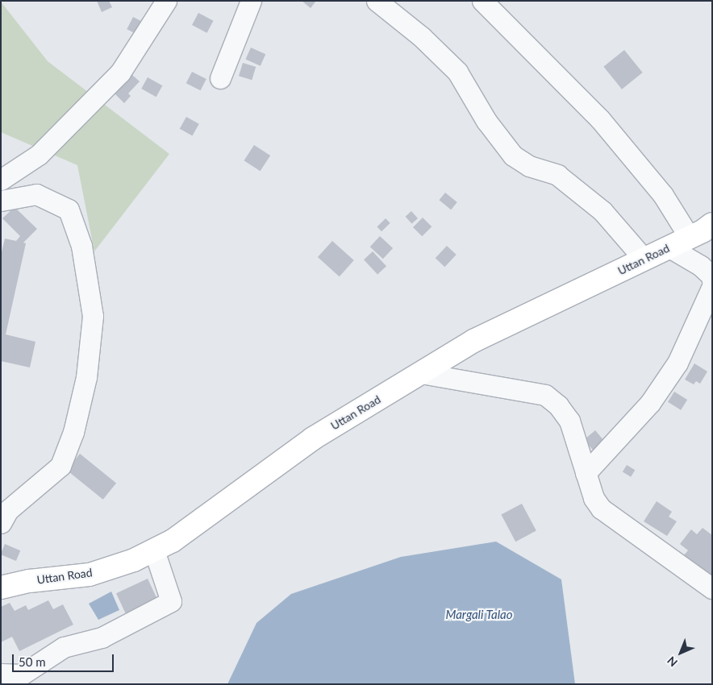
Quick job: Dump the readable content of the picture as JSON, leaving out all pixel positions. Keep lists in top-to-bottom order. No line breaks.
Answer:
{"streets":{"main road":["Uttan Road"]},"water":["Margali Talao"],"scale_bar":"50 m","north":"bottom left"}
